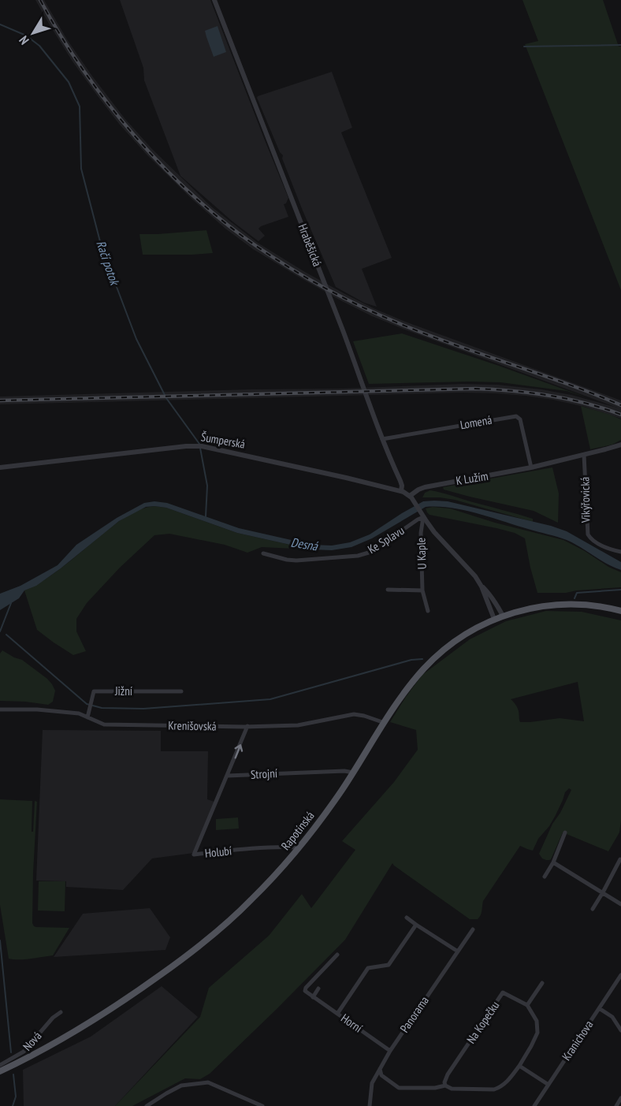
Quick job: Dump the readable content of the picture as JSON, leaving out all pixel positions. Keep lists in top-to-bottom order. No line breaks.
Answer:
{"streets":{"main road":["Rapotínská"],"street":["Hraběšická","Lomená","Šumperská","K Lužím","Vikýřovická","Ke Splavu","U Kaple","Jižní","Krenišovská","Strojní","Holubí","Panorama","Na Kopečku","Horní","Kranichova","Nová"]},"crossings":[["Hraběšická","Lomená"],["Hraběšická","Šumperská"],["Lomená","K Lužím"],["Šumperská","K Lužím"],["Ke Splavu","U Kaple"],["Jižní","Krenišovská"],["Krenišovská","Rapotínská"],["Strojní","Rapotínská"],["Strojní","Holubí"],["Rapotínská","Holubí"],["Panorama","Horní"]],"water":["Račí potok","Desná"],"north":"bottom left"}
